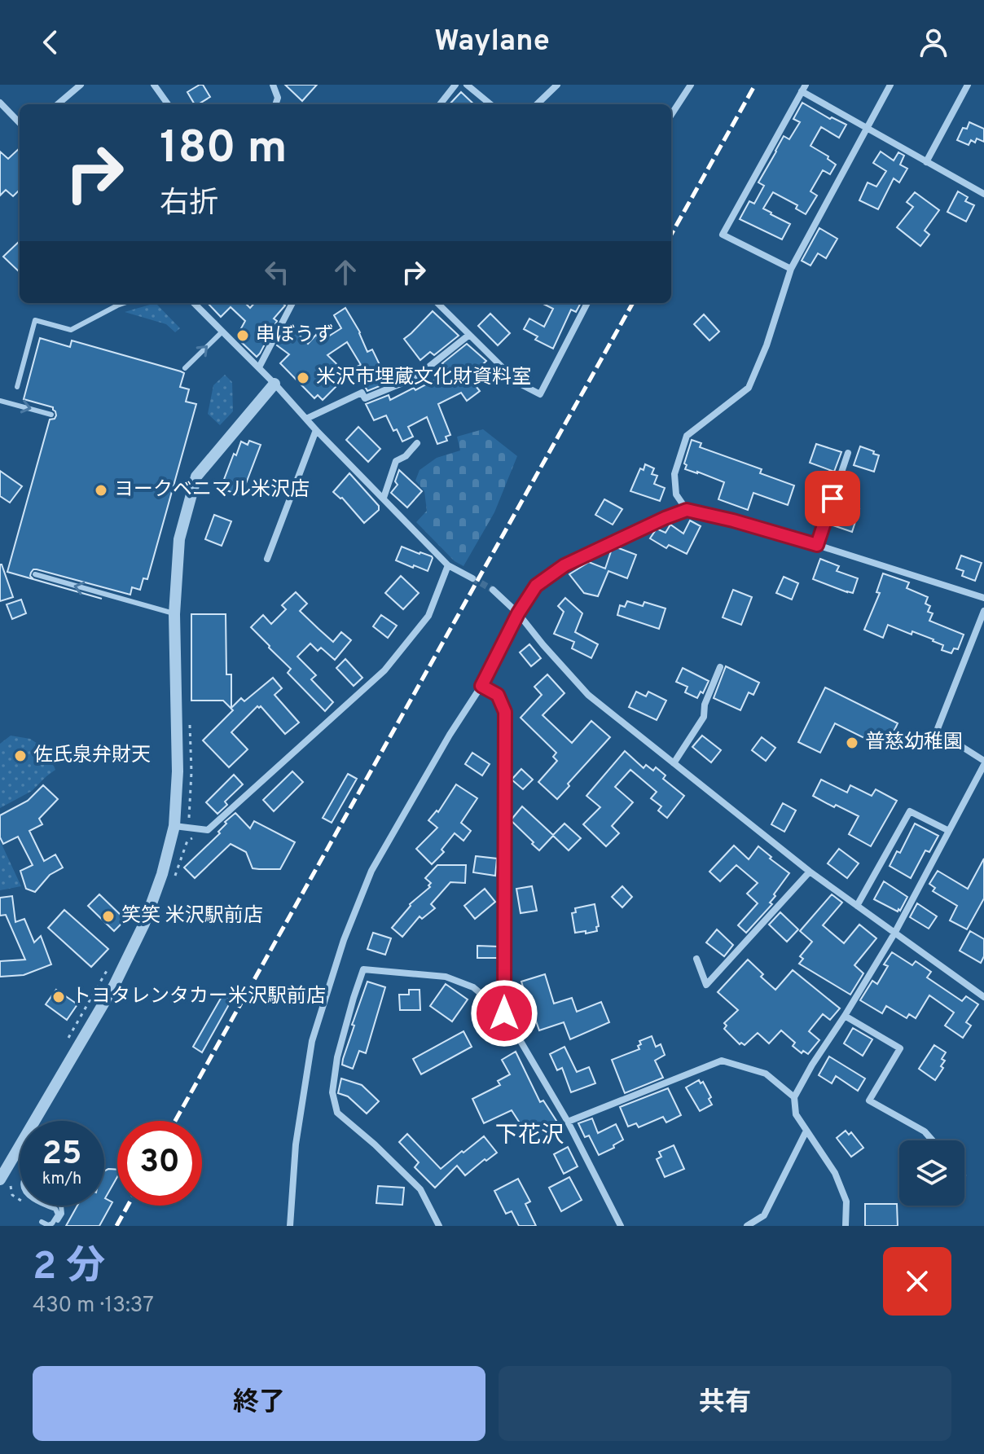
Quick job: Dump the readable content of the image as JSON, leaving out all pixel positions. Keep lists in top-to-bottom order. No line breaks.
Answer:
{"districts":["下花沢"],"places":["串ぼうず","米沢市埋蔵文化財資料室","ヨークベニマル米沢店","普慈幼稚園","佐氏泉弁財天","笑笑 米沢駅前店","トヨタレンタカー米沢駅前店"],"page":{"header":"Waylane","turn":["180 m","右折"],"speed":"25 km/h","limit":"30","heading":["2 分","430 m · 13:37"],"buttons":["終了","共有"]}}
